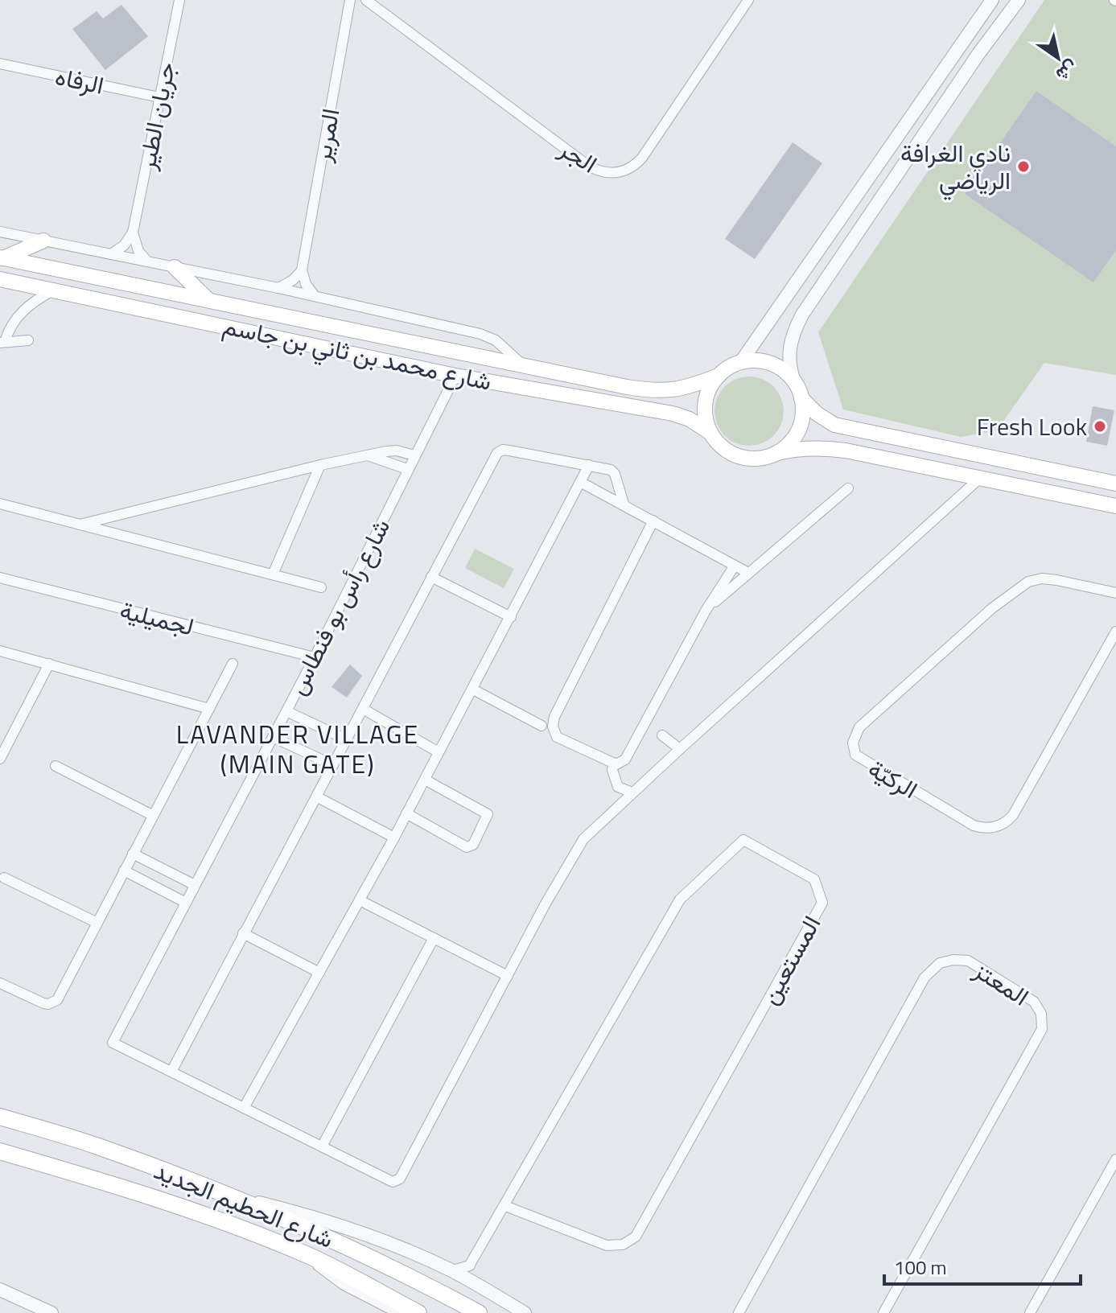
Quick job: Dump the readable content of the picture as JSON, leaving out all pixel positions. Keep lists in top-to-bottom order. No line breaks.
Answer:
{"streets":{"main road":["شارع محمد بن ثاني بن جاسم","شارع الحطيم الجديد"],"street":["الرفاه","جريان الطير","المرير","الجر","شارع رأس بو فنطاس","لجميلية","الركيّة","المستعين","المعتز"]},"crossings":[["الرفاه","جريان الطير"],["شارع محمد بن ثاني بن جاسم","شارع رأس بو فنطاس"],["شارع رأس بو فنطاس","لجميلية"]],"districts":["LAVANDER VILLAGE (MAIN GATE)"],"places":["نادي الغرافة الرياضي","Fresh Look"],"scale_bar":"100 m","north":"bottom right"}
